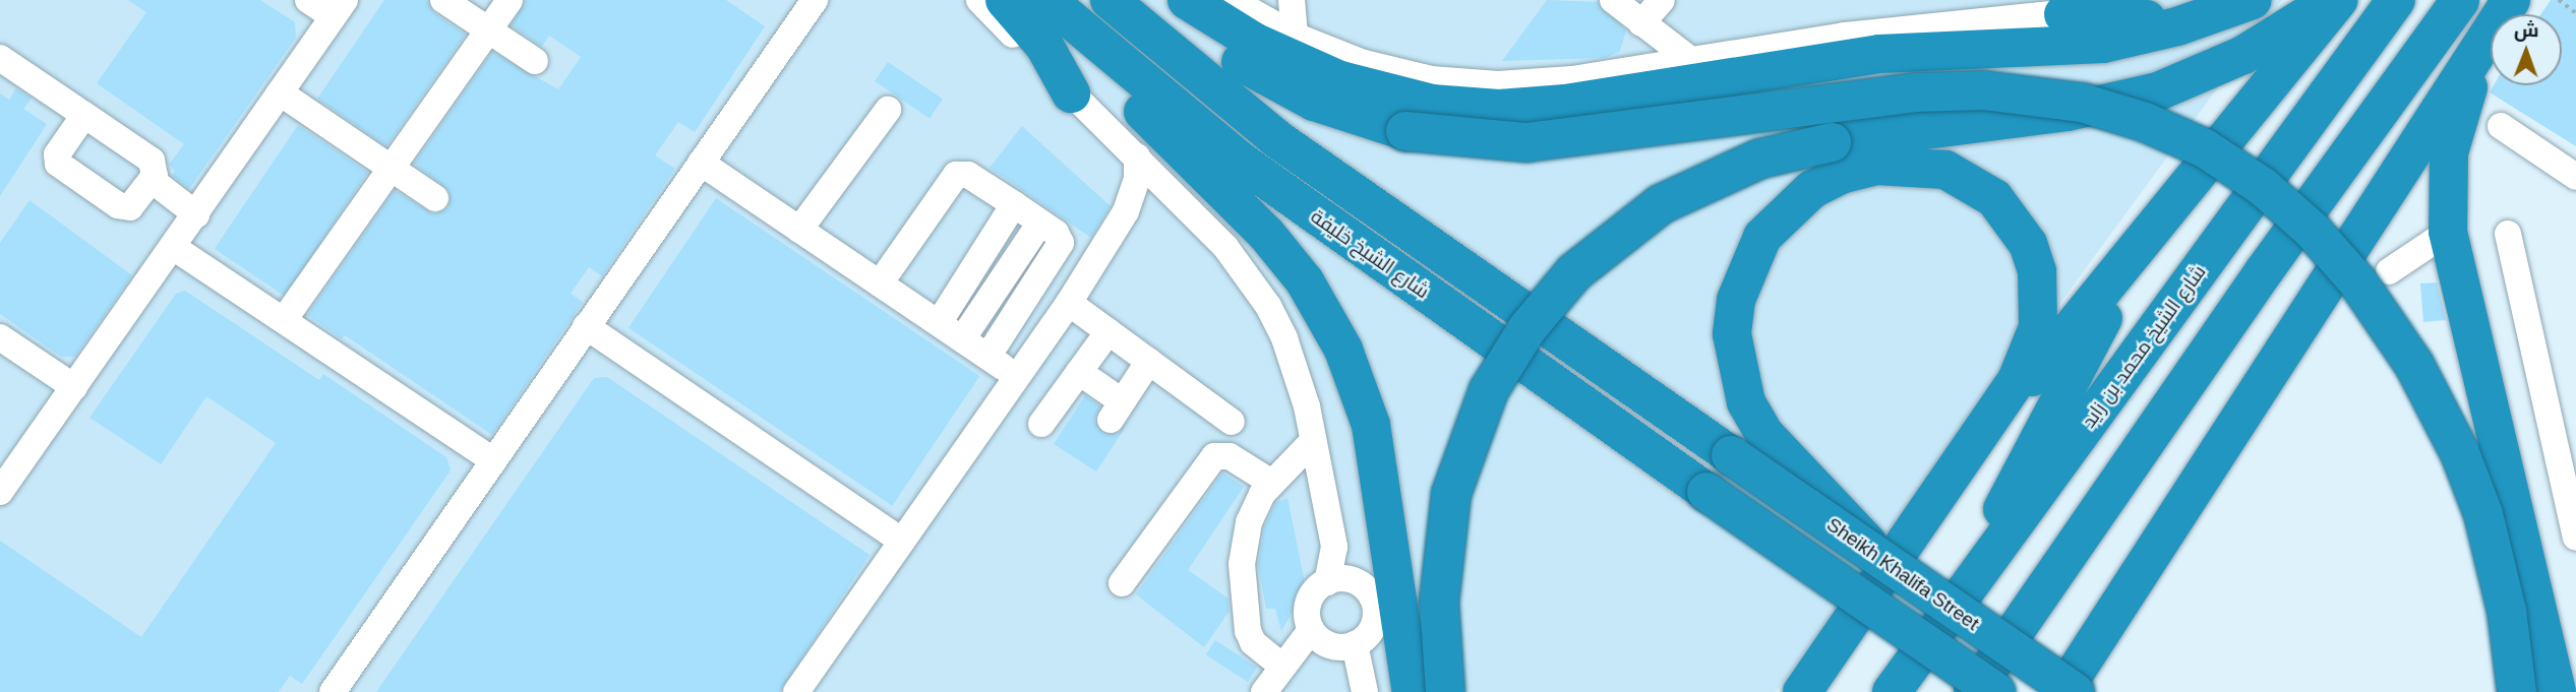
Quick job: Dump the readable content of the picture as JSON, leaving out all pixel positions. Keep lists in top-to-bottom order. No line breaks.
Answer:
{"streets":{"highway":["شارع الشيخ خليفة","شارع الشيخ محمد بن زايد","Sheikh Khalifa Street"]},"crossings":[["شارع الشيخ خليفة","Sheikh Khalifa Street"]],"north":"top"}
